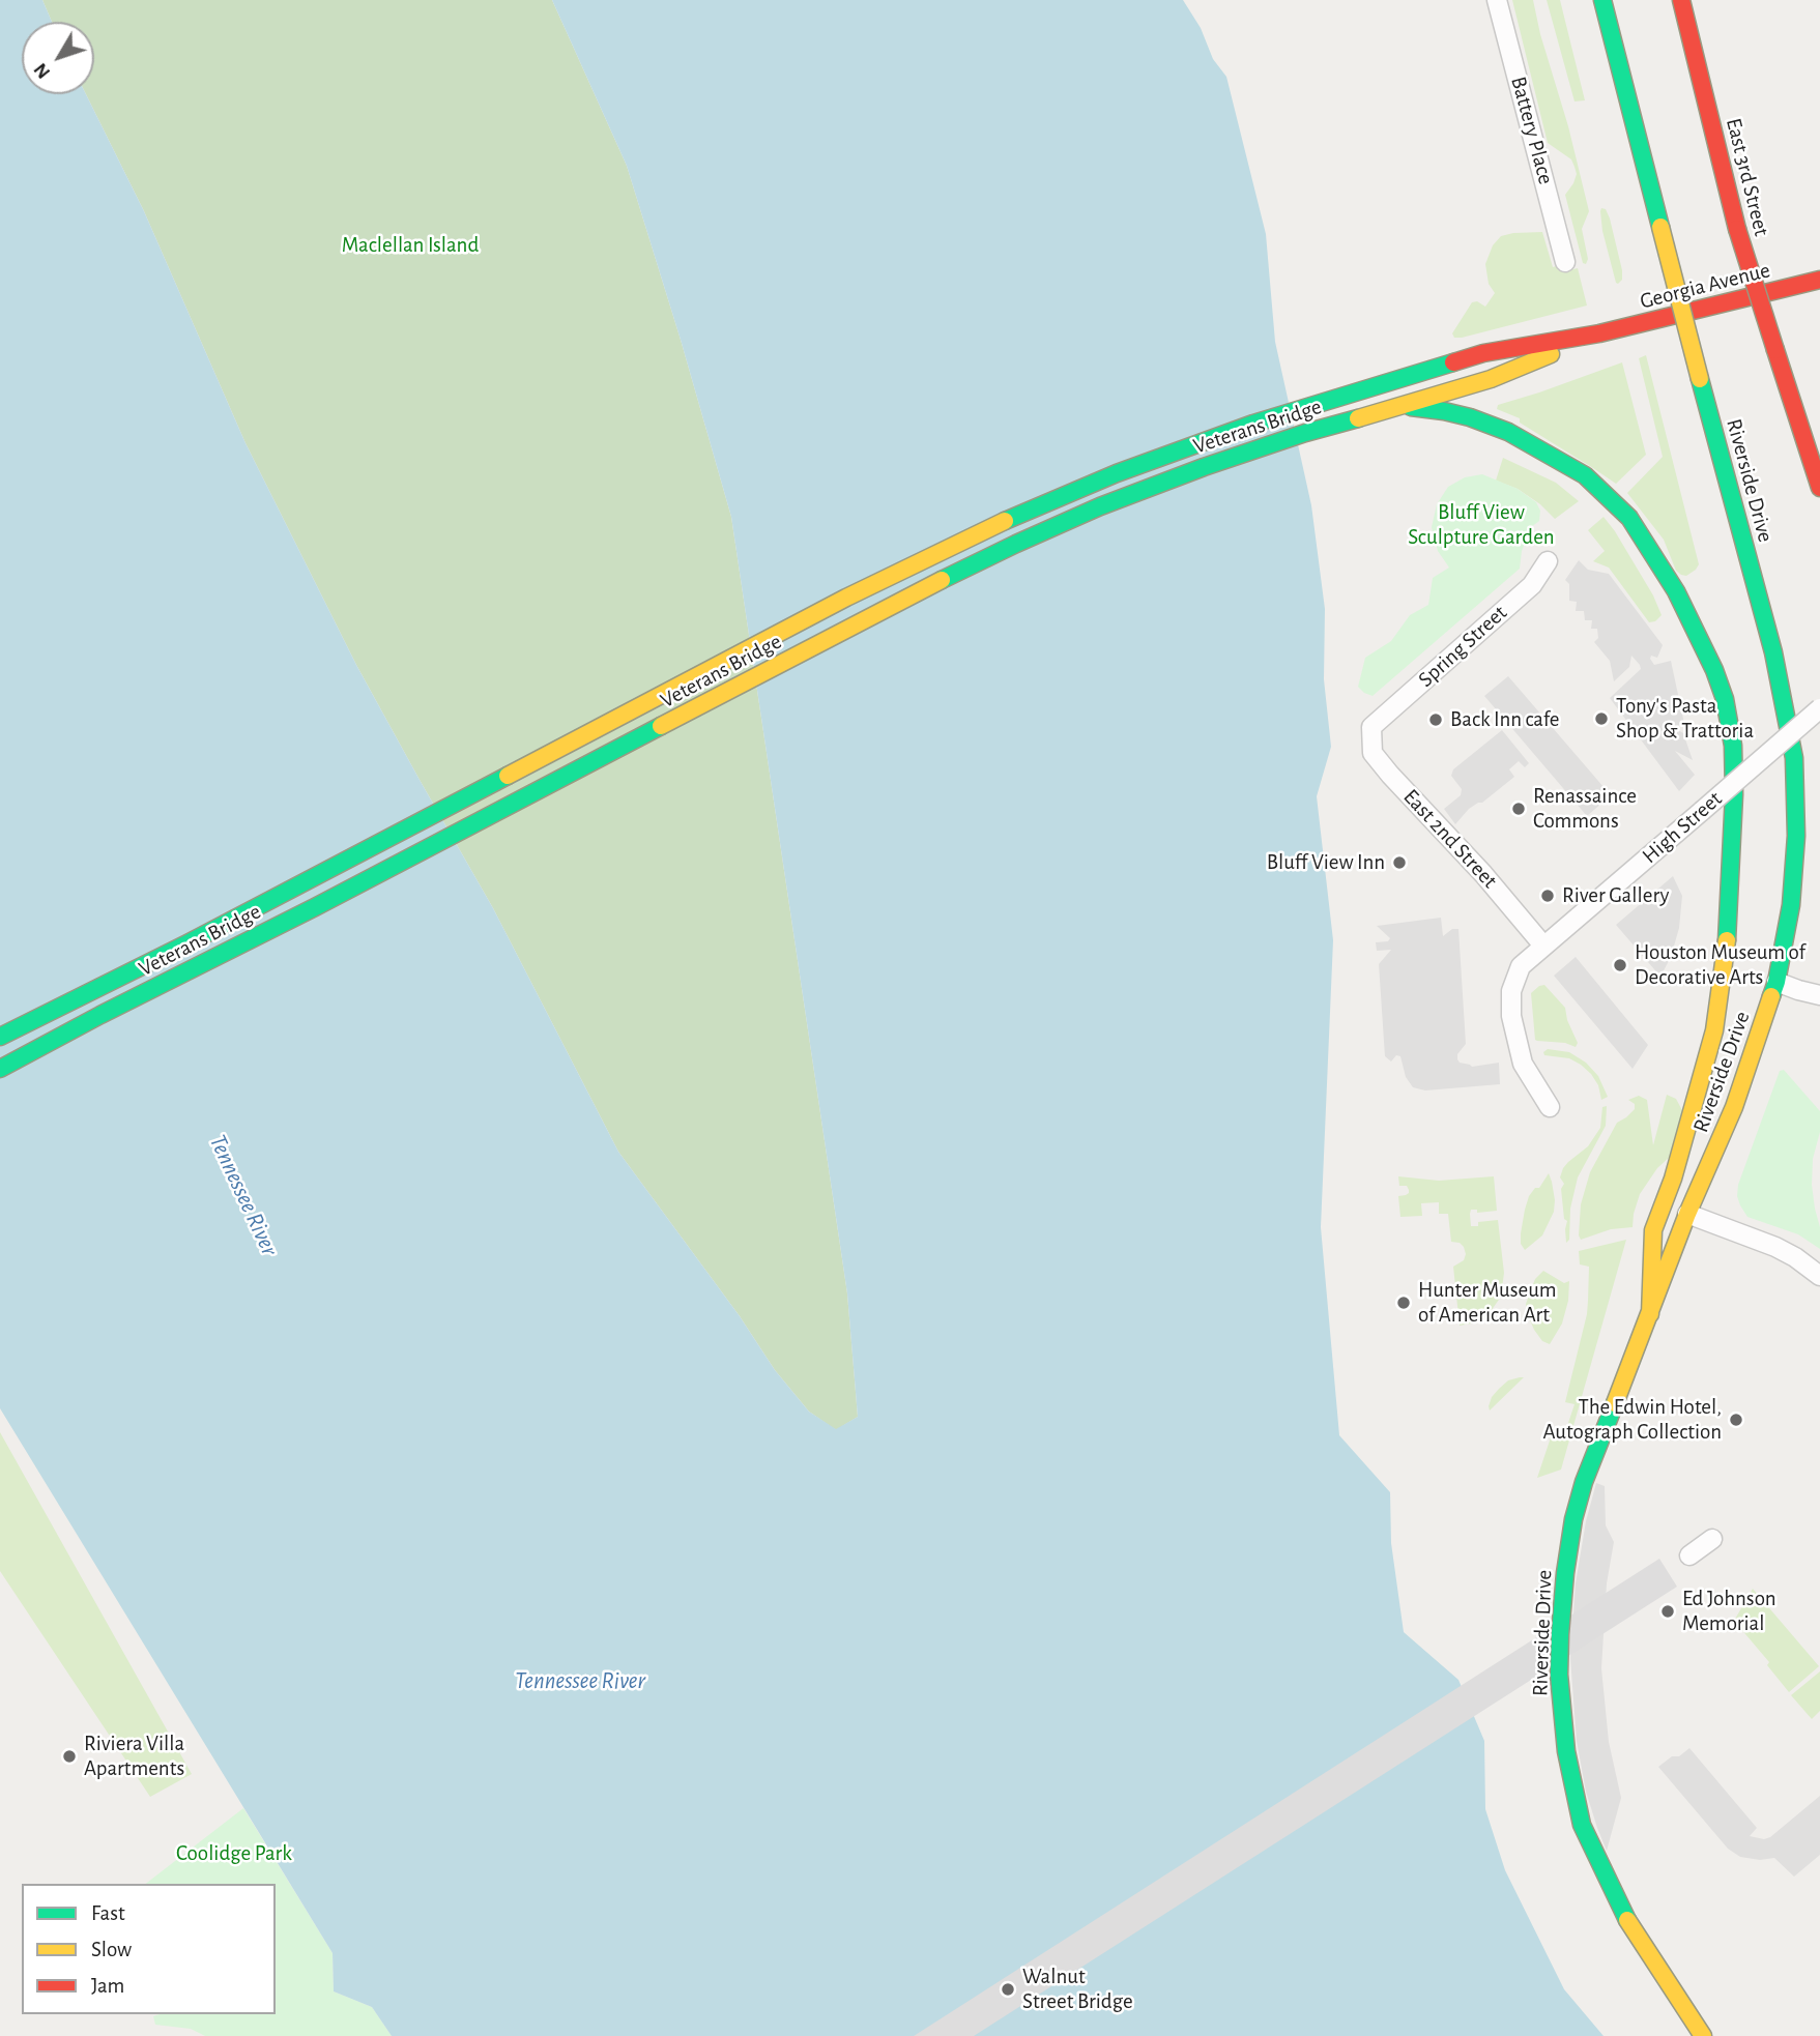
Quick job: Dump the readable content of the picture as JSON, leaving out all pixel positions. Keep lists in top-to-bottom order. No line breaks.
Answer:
{"streets":{"main road":["East 3rd Street","Georgia Avenue","Veterans Bridge","Riverside Drive"],"street":["Battery Place","Spring Street","High Street","East 2nd Street"]},"crossings":[["Georgia Avenue","Veterans Bridge"],["Spring Street","East 2nd Street"],["High Street","East 2nd Street"]],"water":["Tennessee River"],"parks":["Maclellan Island","Bluff View Sculpture Garden","Coolidge Park"],"places":["Tony's Pasta Shop & Trattoria","Back Inn cafe","Renassaince Commons","Bluff View Inn","River Gallery","Houston Museum of Decorative Arts","Hunter Museum of American Art","The Edwin Hotel, Autograph Collection","Ed Johnson Memorial","Riviera Villa Apartments","Walnut Street Bridge"],"legend":["Fast","Slow","Jam"],"north":"bottom left"}
